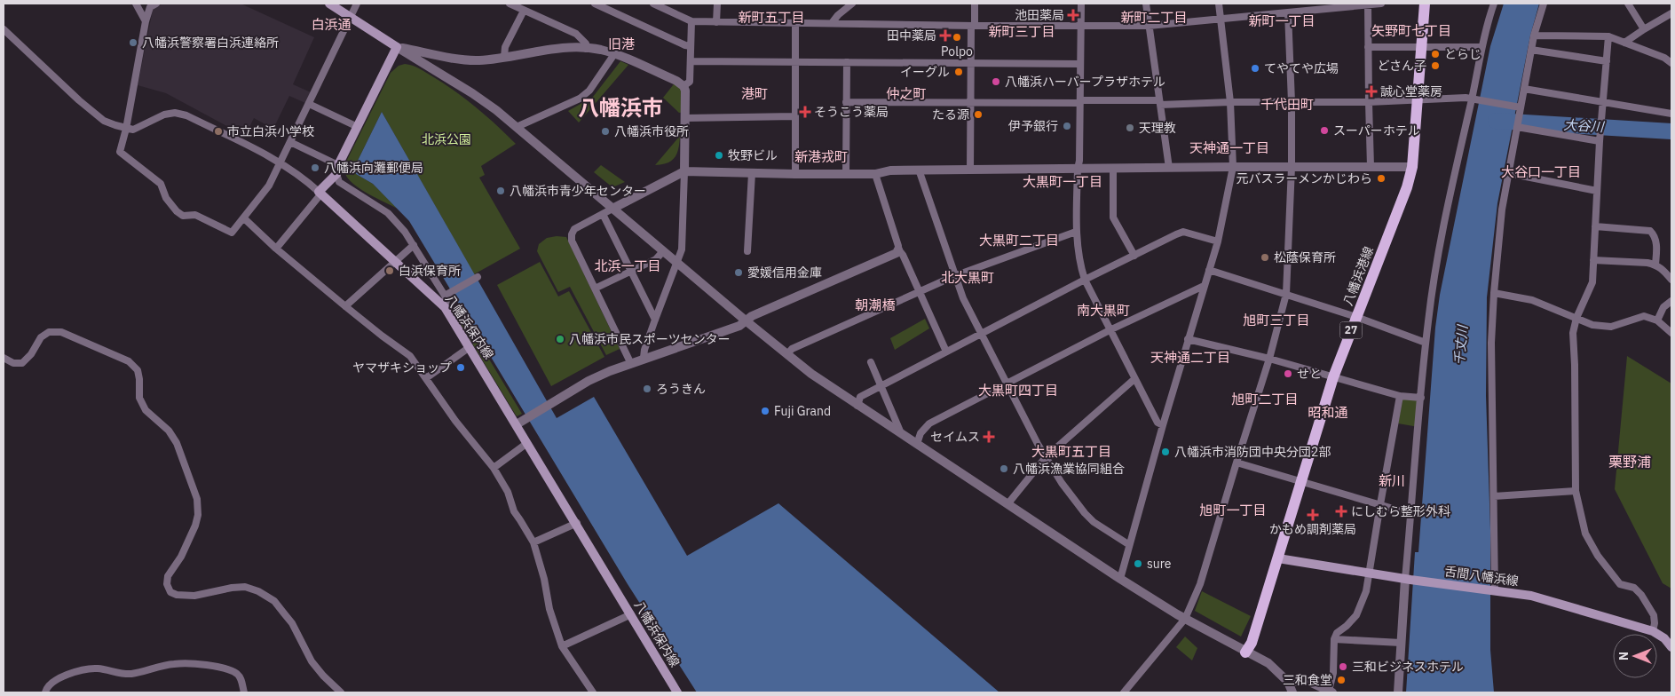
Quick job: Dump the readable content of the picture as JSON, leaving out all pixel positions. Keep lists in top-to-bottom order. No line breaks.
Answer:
{"streets":{"main road":["八幡浜港線","八幡浜保内線","27","舌間八幡浜線"]},"crossings":[["八幡浜港線","舌間八幡浜線"]],"districts":["新町五丁目","新町二丁目","新町一丁目","白浜通","矢野町七丁目","新町三丁目","旧港","港町","仲之町","千代田町","八幡浜市","天神通一丁目","新港戎町","大谷口一丁目","大黒町一丁目","大黒町二丁目","北浜一丁目","北大黒町","朝潮橋","南大黒町","旭町三丁目","天神通二丁目","大黒町四丁目","旭町二丁目","昭和通","大黒町五丁目","栗野浦","新川","旭町一丁目"],"water":["大谷川","千丈川"],"parks":["北浜公園"],"places":{"health":["池田薬局","田中薬局","誠心堂薬房","そうこう薬局","セイムス","にしむら整形外科","かもめ調剤薬局"],"other":["Polpo","八幡浜警察署白浜連絡所","とらじ","どさん子","てやてや広場","イーグル","八幡浜ハーバープラザホテル","たる源","伊予銀行","天理教","スーパーホテル","市立白浜小学校","八幡浜市役所","牧野ビル","八幡浜向灘郵便局","元バスラーメンかじわら","八幡浜市青少年センター","松蔭保育所","白浜保育所","愛媛信用金庫","八幡浜市民スポーツセンター","ヤマザキショップ","せと","ろうきん","Fuji Grand","八幡浜市消防団中央分団2部","八幡浜漁業協同組合","sure","三和ビジネスホテル","三和食堂"]},"north":"left"}
